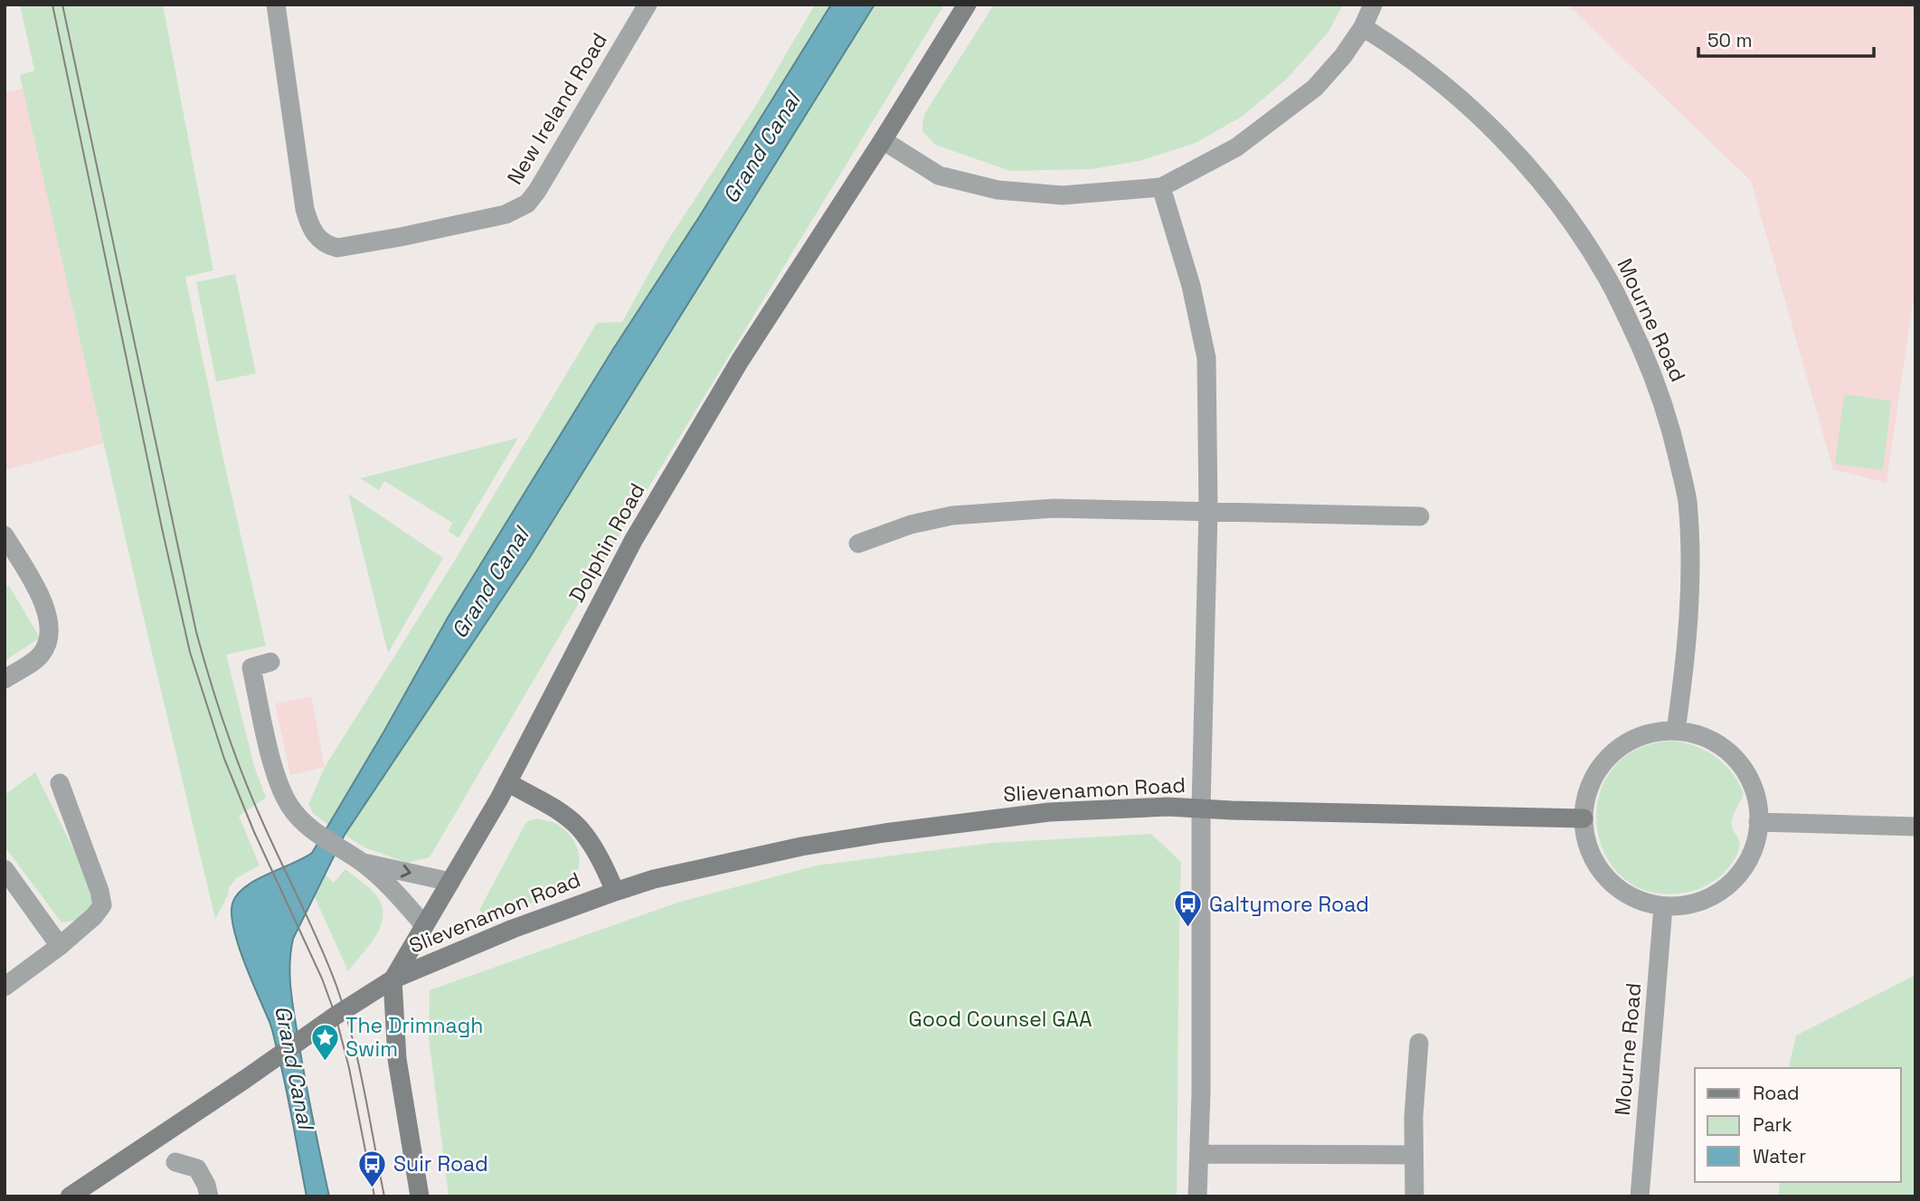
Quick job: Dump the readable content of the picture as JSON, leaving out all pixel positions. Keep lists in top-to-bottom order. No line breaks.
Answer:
{"streets":{"main road":["Dolphin Road","Slievenamon Road"],"street":["New Ireland Road","Mourne Road"]},"crossings":[["Mourne Road","Slievenamon Road"],["Dolphin Road","Slievenamon Road"]],"water":["Grand Canal"],"parks":["Good Counsel GAA"],"places":{"bus stop":["Galtymore Road","Suir Road"],"place":["The Drimnagh Swim"]},"legend":["Road","Park","Water"],"scale_bar":"50 m"}
